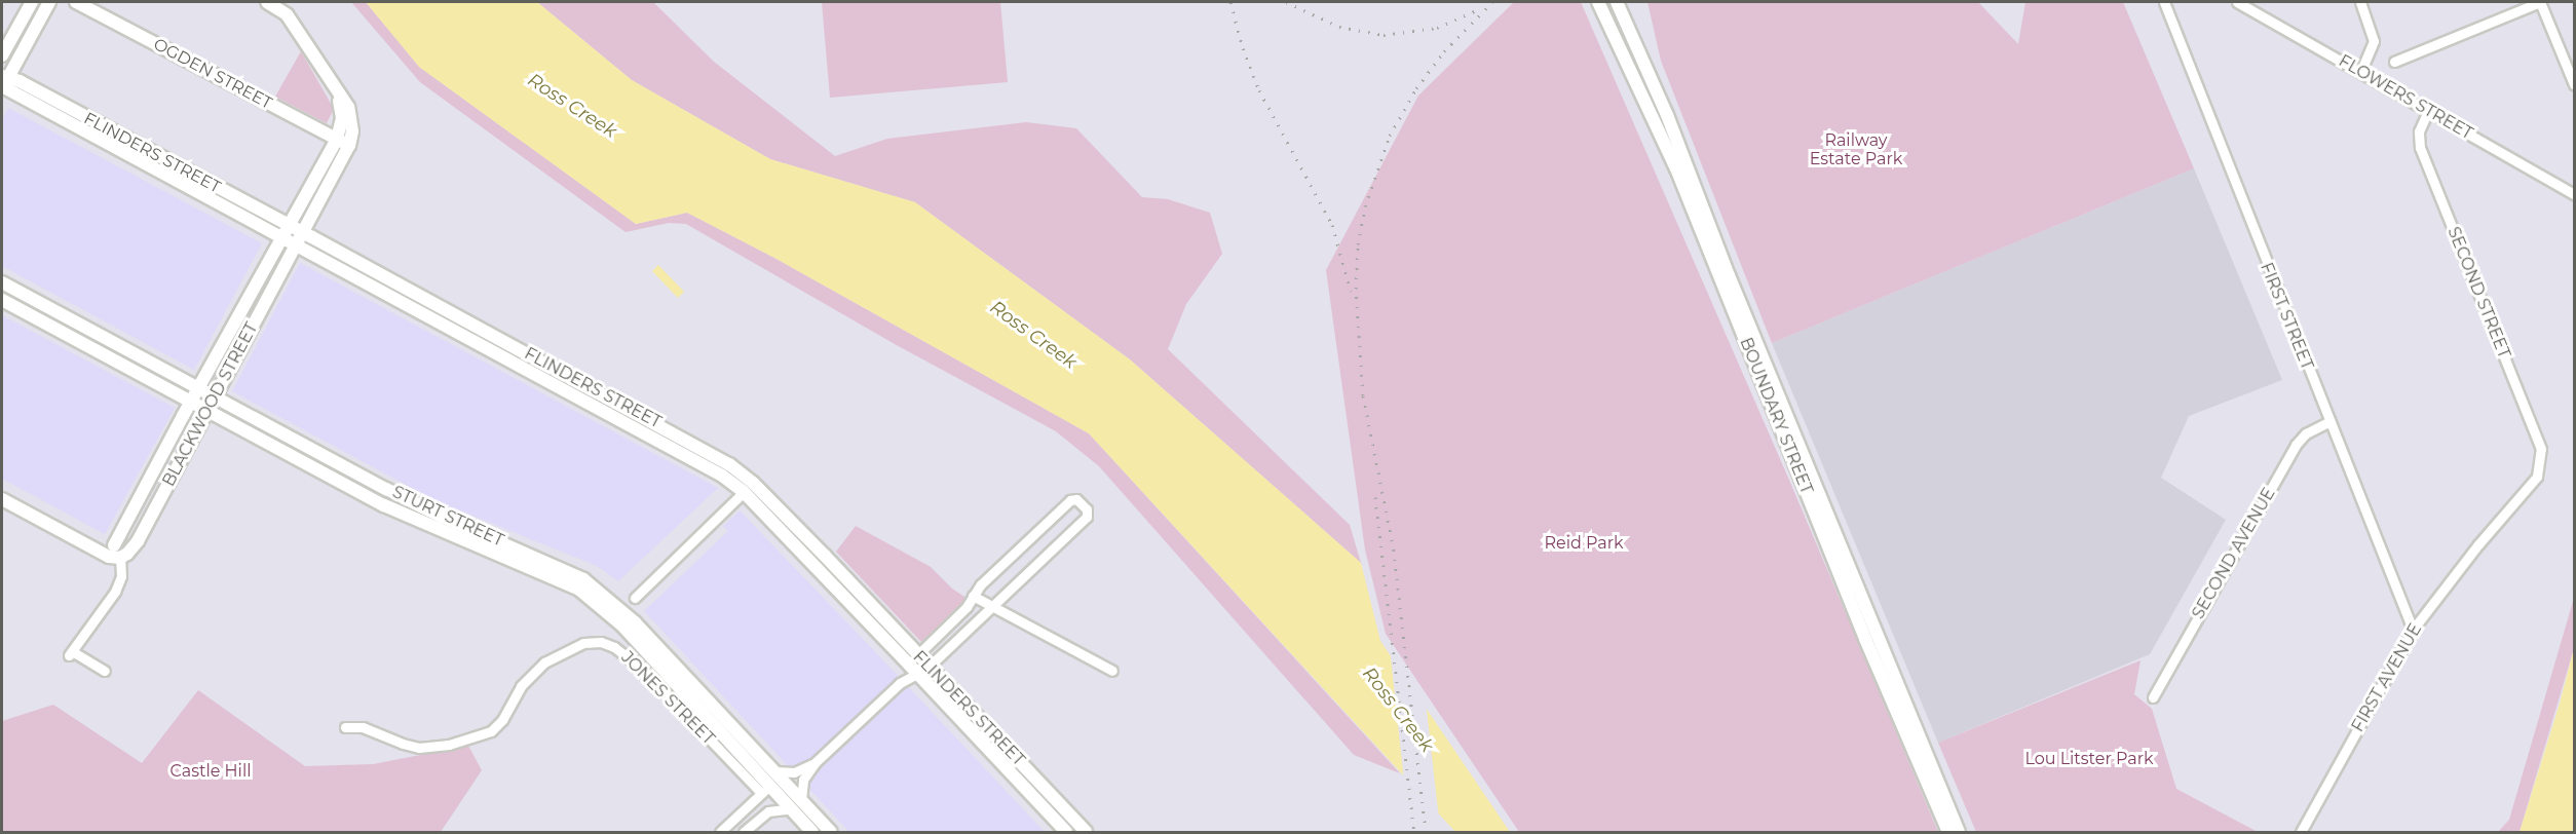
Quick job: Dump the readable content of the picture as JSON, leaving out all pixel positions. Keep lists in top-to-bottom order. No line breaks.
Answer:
{"streets":{"main road":["OGDEN STREET","FLINDERS STREET","BLACKWOOD STREET","BOUNDARY STREET","STURT STREET"],"street":["FLOWERS STREET","SECOND STREET","FIRST STREET","SECOND AVENUE","FIRST AVENUE","JONES STREET"]},"crossings":[["OGDEN STREET","BLACKWOOD STREET"],["FLOWERS STREET","SECOND STREET"],["FLINDERS STREET","BLACKWOOD STREET"],["SECOND STREET","FIRST AVENUE"],["FIRST STREET","SECOND AVENUE"],["FIRST STREET","FIRST AVENUE"],["BLACKWOOD STREET","STURT STREET"],["STURT STREET","JONES STREET"]],"water":["Ross Creek"],"parks":["Railway Estate Park","Reid Park","Lou Litster Park","Castle Hill"]}
